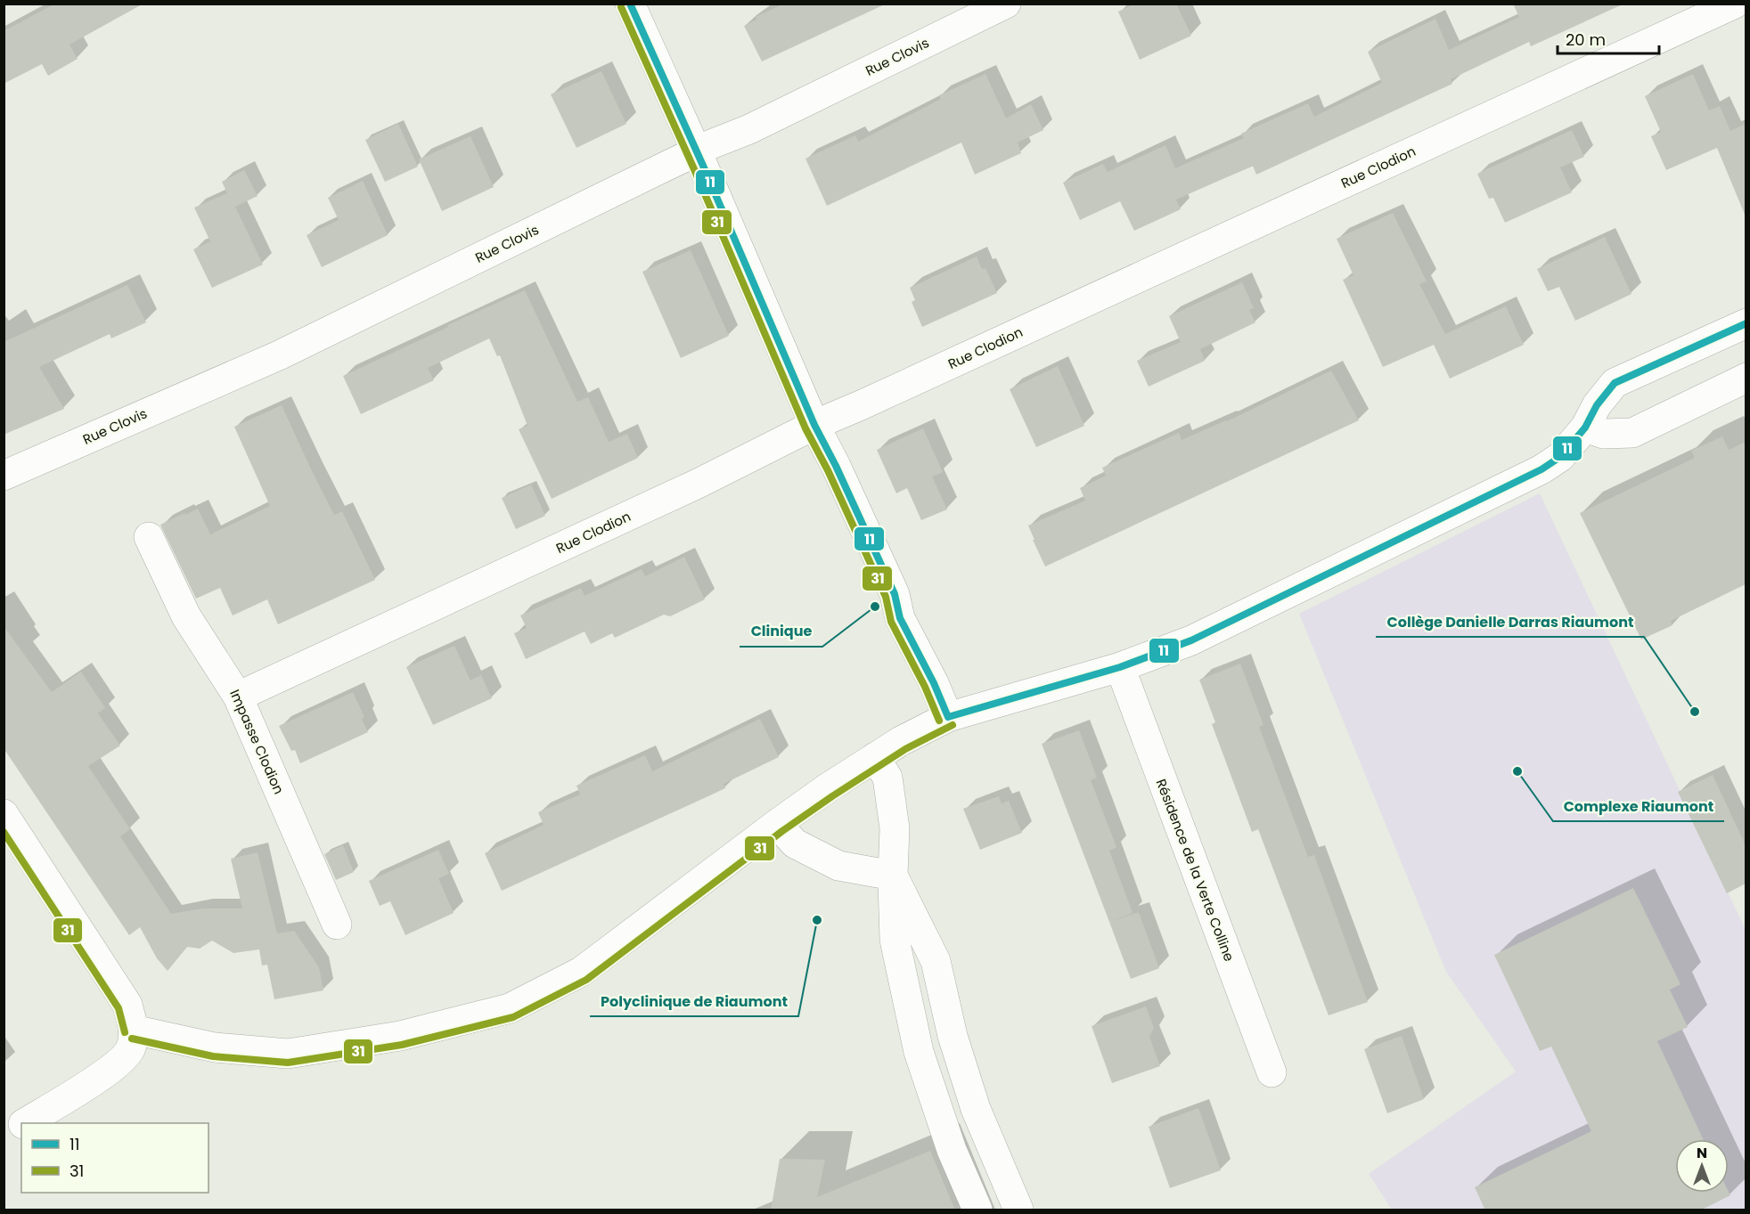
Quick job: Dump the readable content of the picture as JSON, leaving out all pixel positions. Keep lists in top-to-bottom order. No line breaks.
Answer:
{"streets":{"street":["Rue Clovis","Rue Clodion","Impasse Clodion","Résidence de la Verte Colline"]},"crossings":[["Rue Clodion","Impasse Clodion"]],"places":["Clinique","Collège Danielle Darras Riaumont","Complexe Riaumont","Polyclinique de Riaumont"],"lines":["transit line 11","transit line 31"],"legend":["11","31"],"scale_bar":"20 m","north":"top"}
